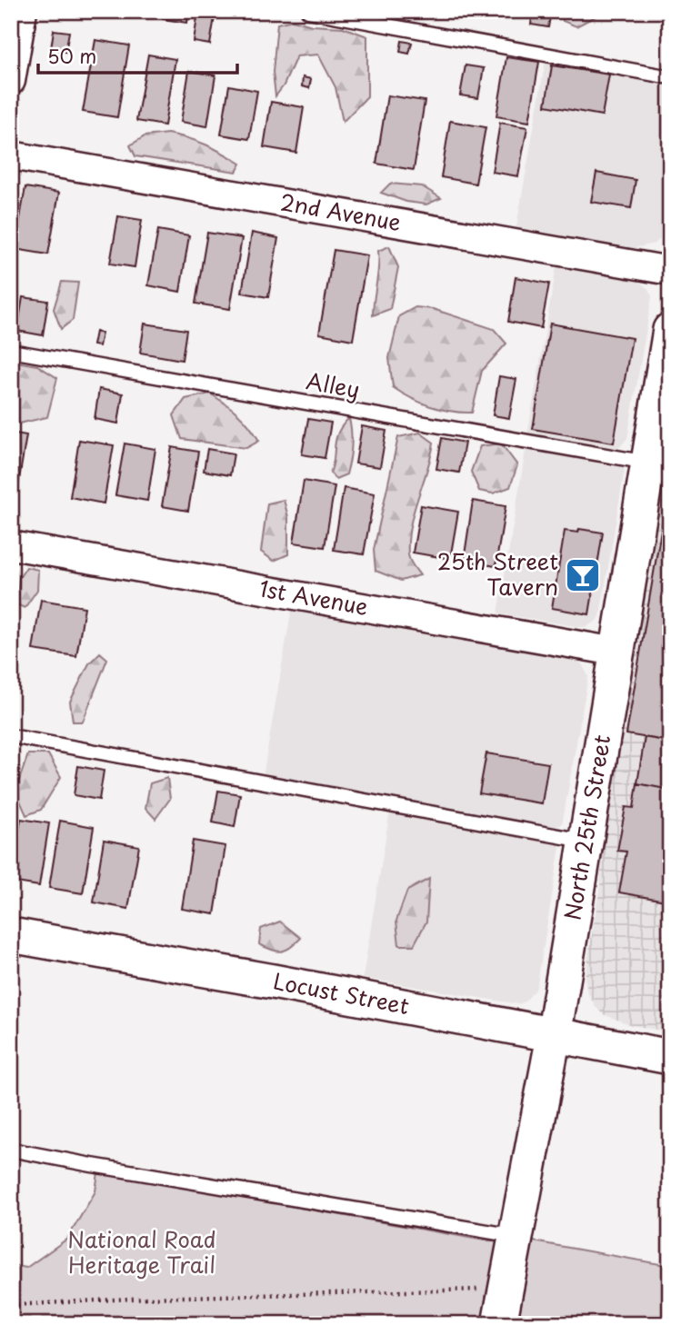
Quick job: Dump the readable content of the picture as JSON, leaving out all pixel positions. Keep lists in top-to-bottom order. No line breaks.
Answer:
{"streets":{"street":["2nd Avenue","1st Avenue","North 25th Street","Locust Street"],"lane":["Alley"]},"crossings":[["Alley","North 25th Street"],["1st Avenue","North 25th Street"],["North 25th Street","Locust Street"]],"parks":["National Road Heritage Trail"],"places":{"bar":["25th Street Tavern"]},"scale_bar":"50 m"}
